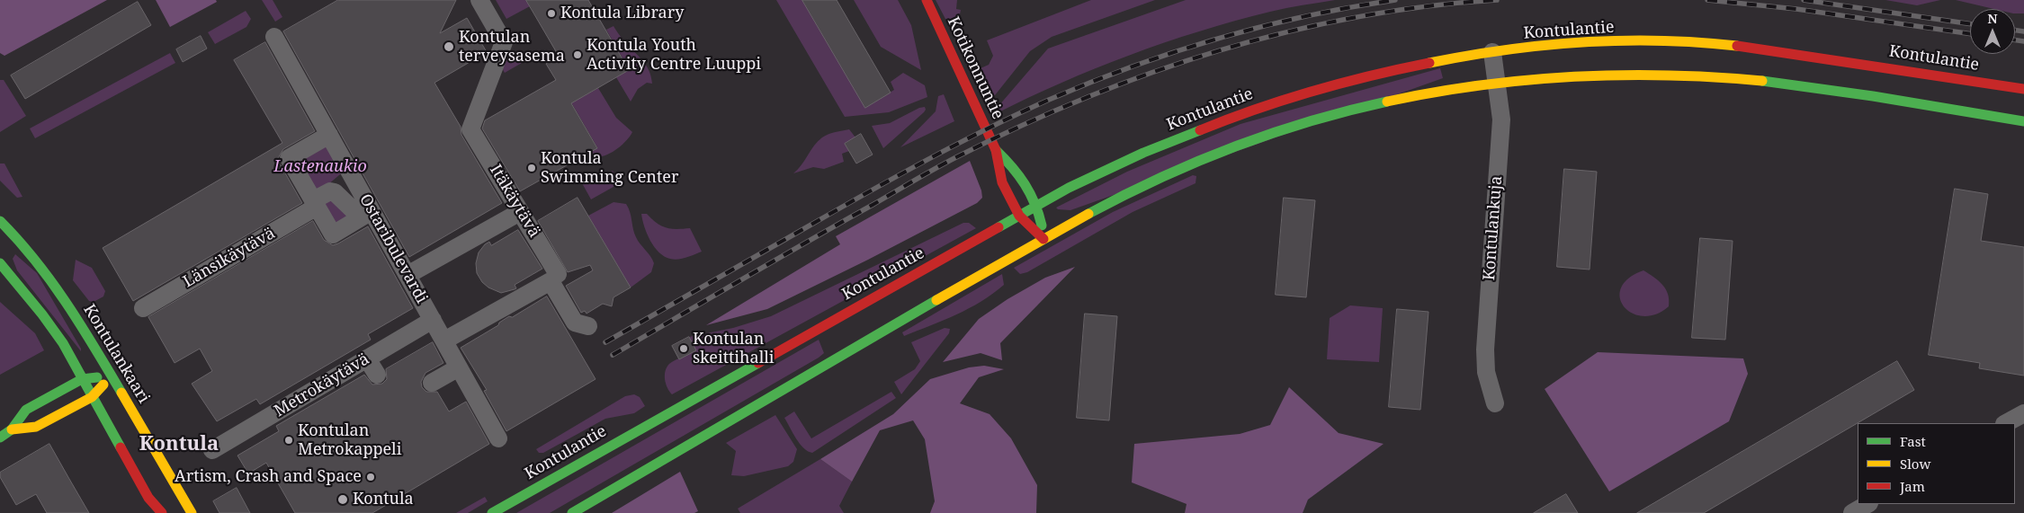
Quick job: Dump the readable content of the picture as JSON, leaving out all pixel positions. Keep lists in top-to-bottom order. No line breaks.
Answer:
{"streets":{"main road":["Kontulantie","Kotikonnuntie","Kontulankaari"],"street":["Itäkäytävä","Kontulankuja","Ostaribulevardi","Länsikäytävä","Metrokäytävä"]},"crossings":[["Kontulantie","Kotikonnuntie"],["Kontulantie","Kontulankuja"],["Ostaribulevardi","Länsikäytävä"],["Ostaribulevardi","Metrokäytävä"]],"districts":["Kontula"],"parks":["Lastenaukio"],"places":["Kontula Library","Kontulan terveysasema","Kontula Youth Activity Centre Luuppi","Kontula Swimming Center","Kontulan skeittihalli","Kontulan Metrokappeli","Artism, Crash and Space","Kontula"],"legend":["Fast","Slow","Jam"],"north":"top"}
